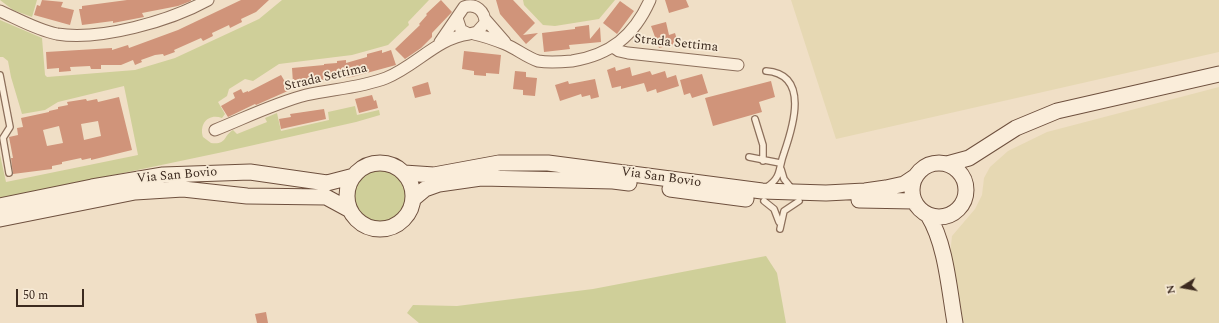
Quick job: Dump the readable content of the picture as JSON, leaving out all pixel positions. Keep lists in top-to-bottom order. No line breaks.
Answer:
{"streets":{"main road":["Via San Bovio"],"street":["Strada Settima"]},"scale_bar":"50 m","north":"left"}
